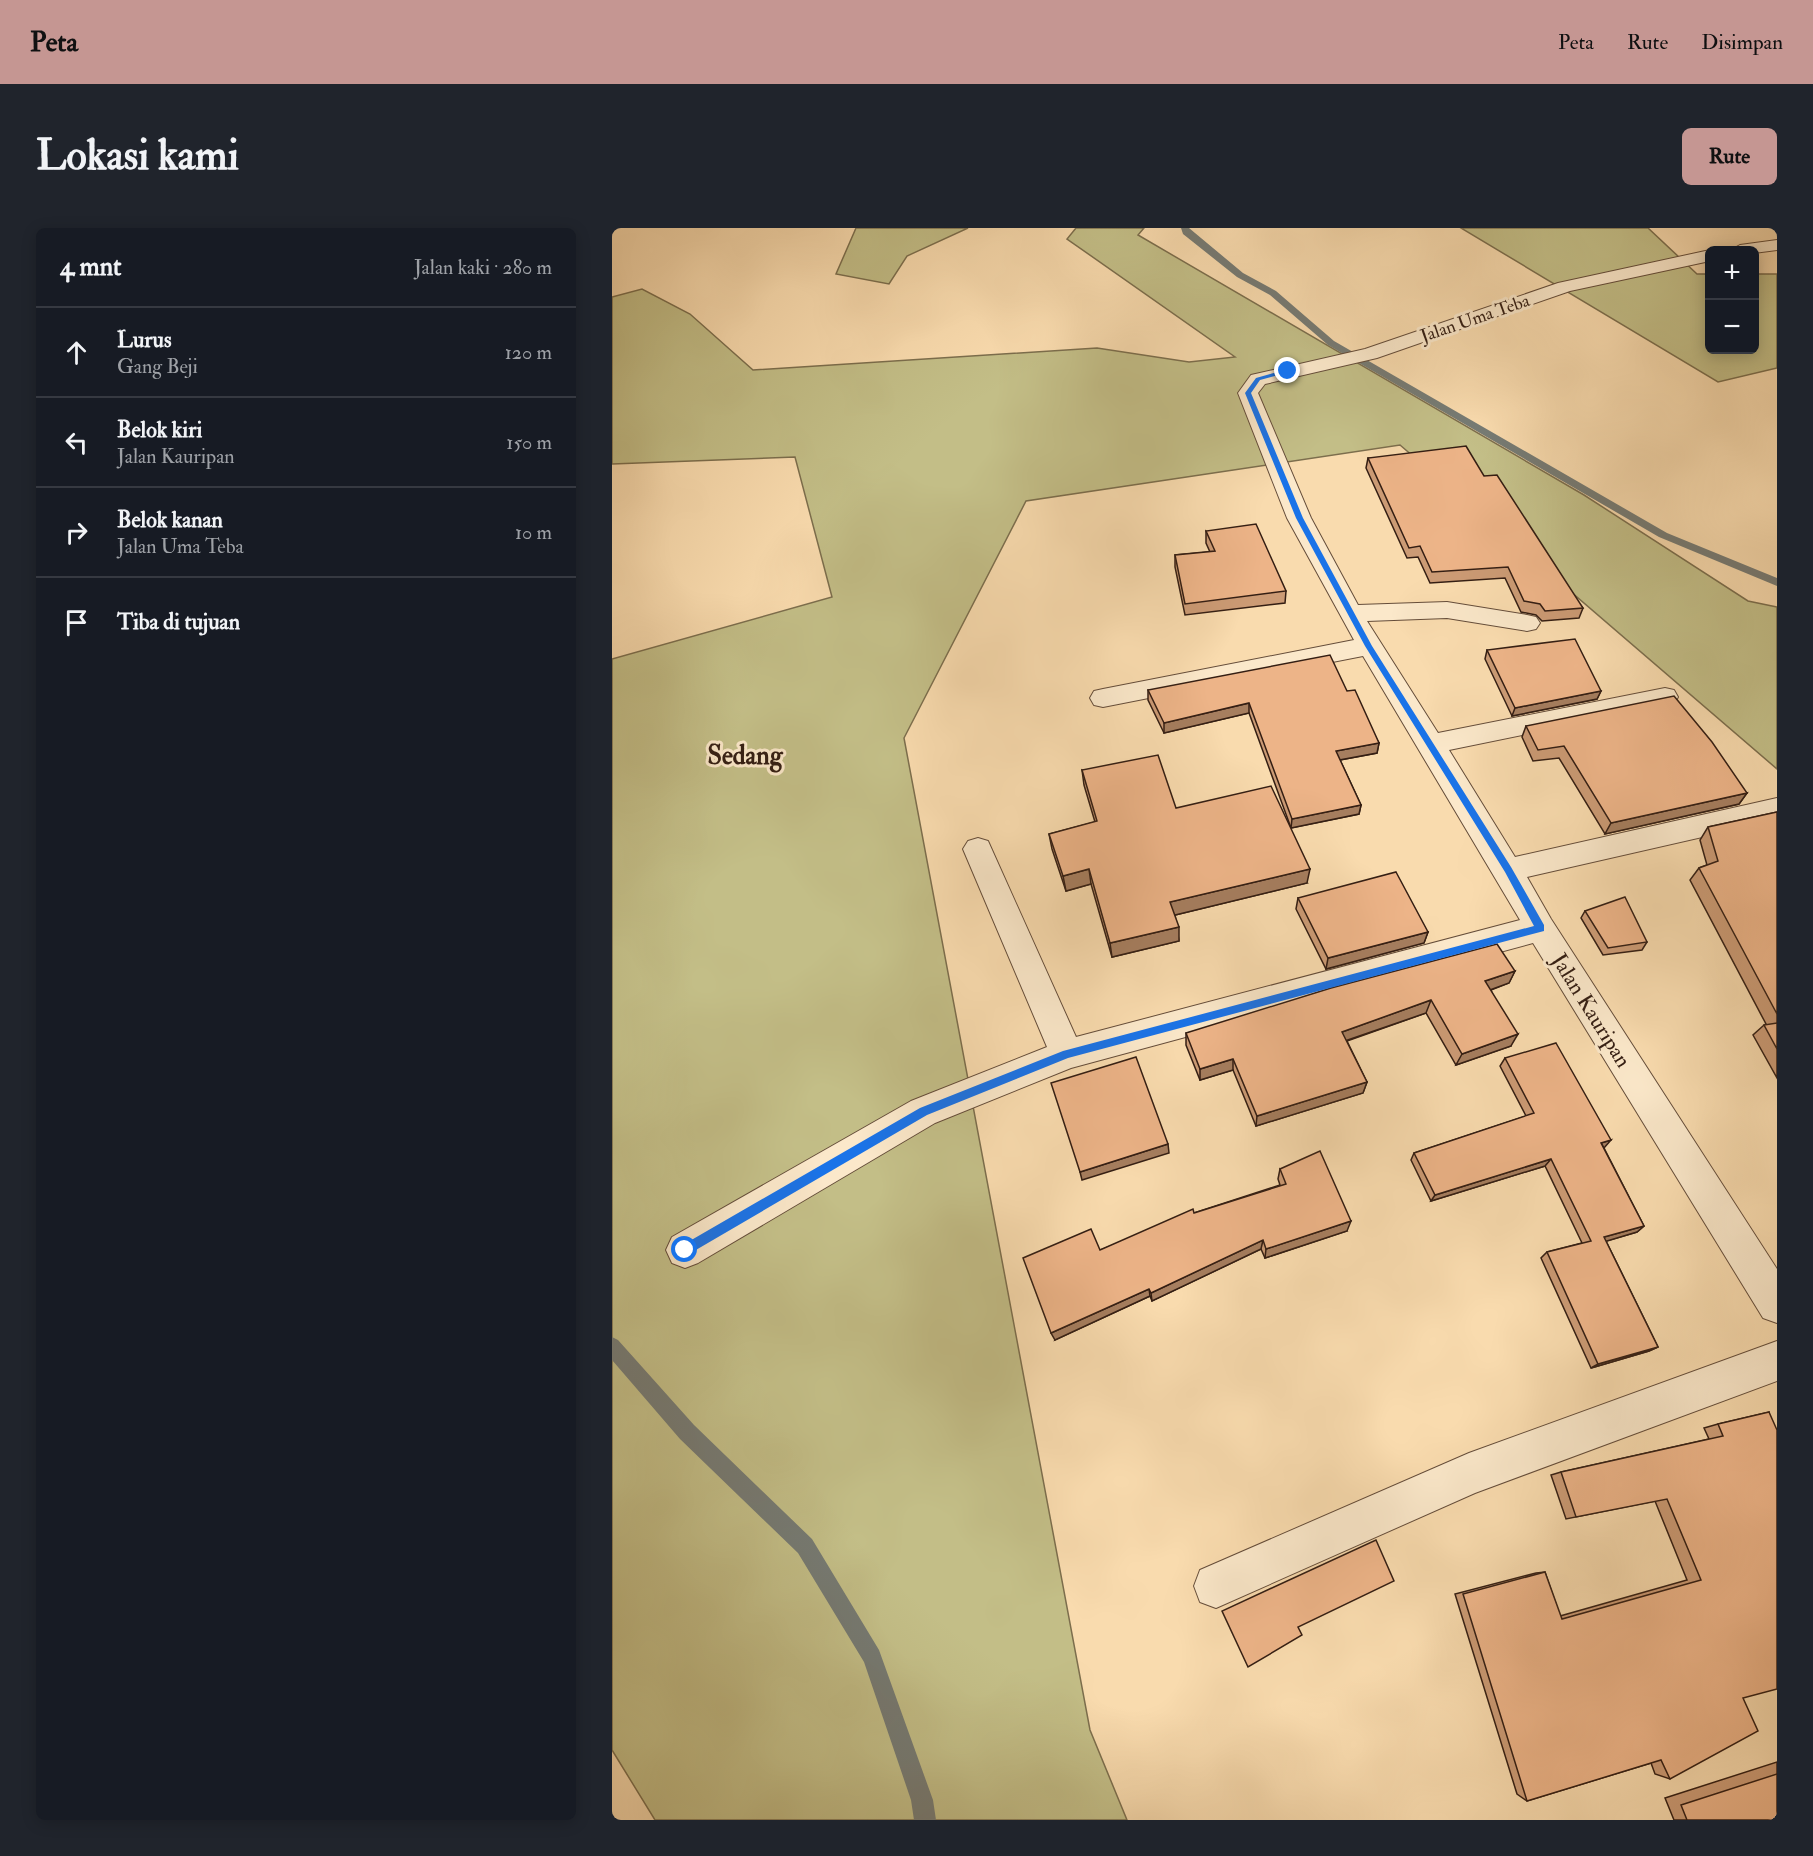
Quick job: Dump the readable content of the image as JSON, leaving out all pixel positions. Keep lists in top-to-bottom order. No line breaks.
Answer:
{"streets":{"street":["Jalan Uma Teba","Jalan Kauripan"]},"crossings":[["Jalan Uma Teba","Jalan Kauripan"]],"districts":["Sedang"],"page":{"header":"Peta","nav":["Peta","Rute","Disimpan"],"buttons":"Rute","title":"Lokasi kami","heading":["4 mnt","Jalan kaki · 280 m"],"map_buttons":["+","−"],"list":[["Lurus","Gang Beji","120 m"],["Belok kiri","Jalan Kauripan","150 m"],["Belok kanan","Jalan Uma Teba","10 m"],"Tiba di tujuan"]}}
